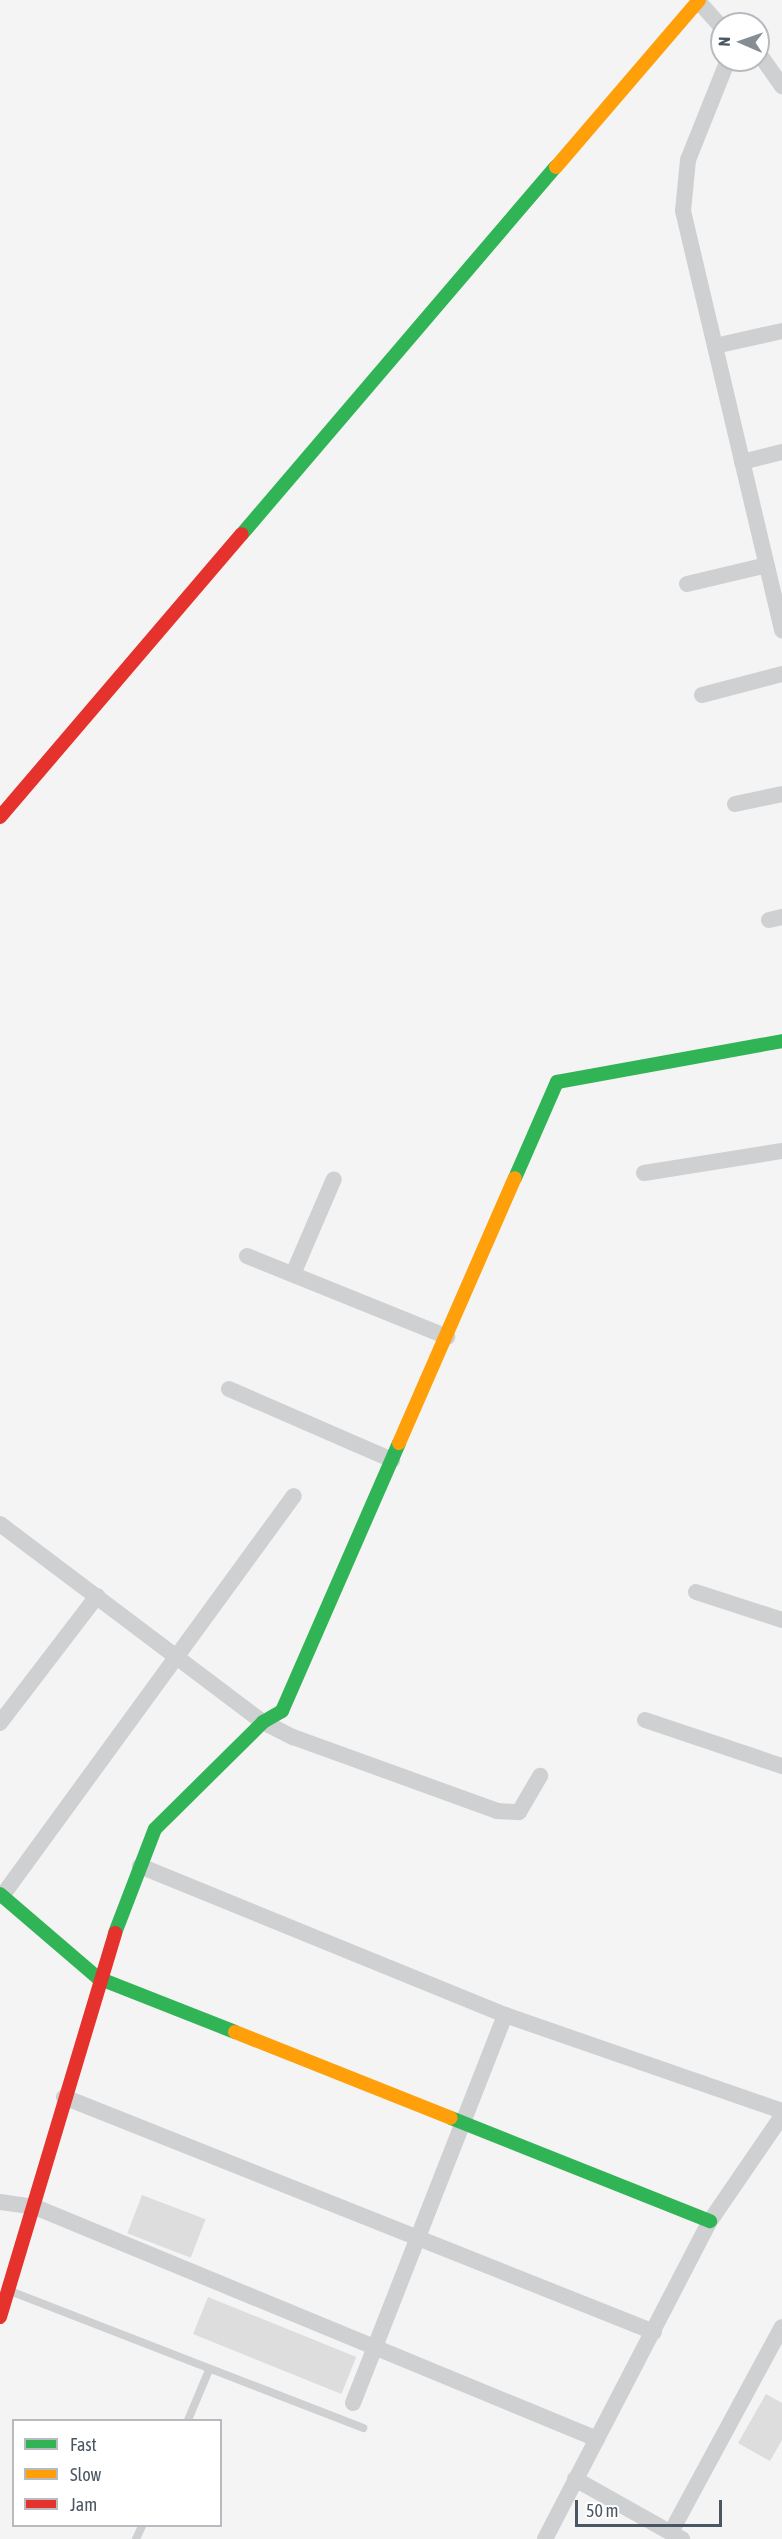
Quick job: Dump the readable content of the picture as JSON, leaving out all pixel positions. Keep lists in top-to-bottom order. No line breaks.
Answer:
{"legend":["Fast","Slow","Jam"],"scale_bar":"50 m","north":"left"}
